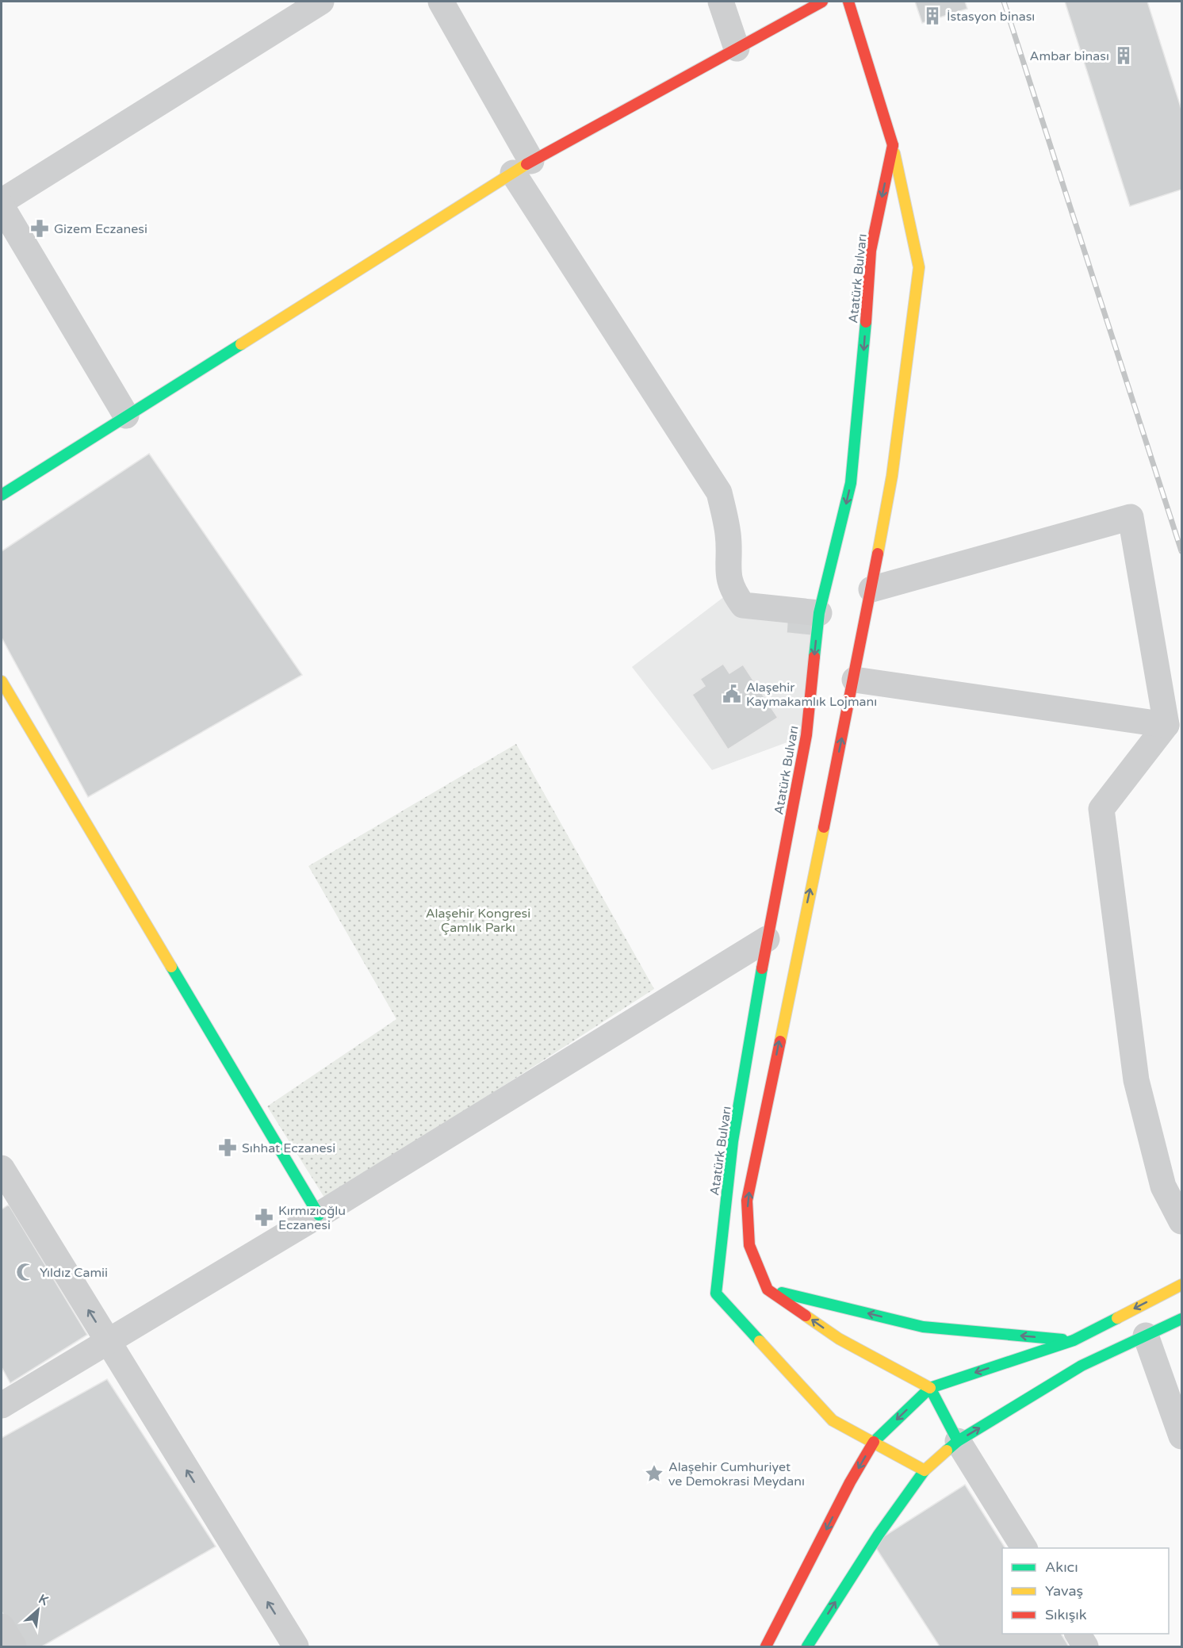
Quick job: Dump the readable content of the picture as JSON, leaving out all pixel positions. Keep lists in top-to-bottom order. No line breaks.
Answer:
{"streets":{"main road":["Atatürk Bulvarı"]},"parks":["Alaşehir Kongresi Çamlık Parkı"],"places":{"building":["İstasyon binası","Ambar binası"],"pharmacy":["Gizem Eczanesi","Sıhhat Eczanesi","Kırmızıoğlu Eczanesi"],"public building":["Alaşehir Kaymakamlık Lojmanı"],"mosque":["Yıldız Camii"],"place":["Alaşehir Cumhuriyet ve Demokrasi Meydanı"]},"legend":["Akıcı","Yavaş","Sıkışık"],"north":"top right"}
